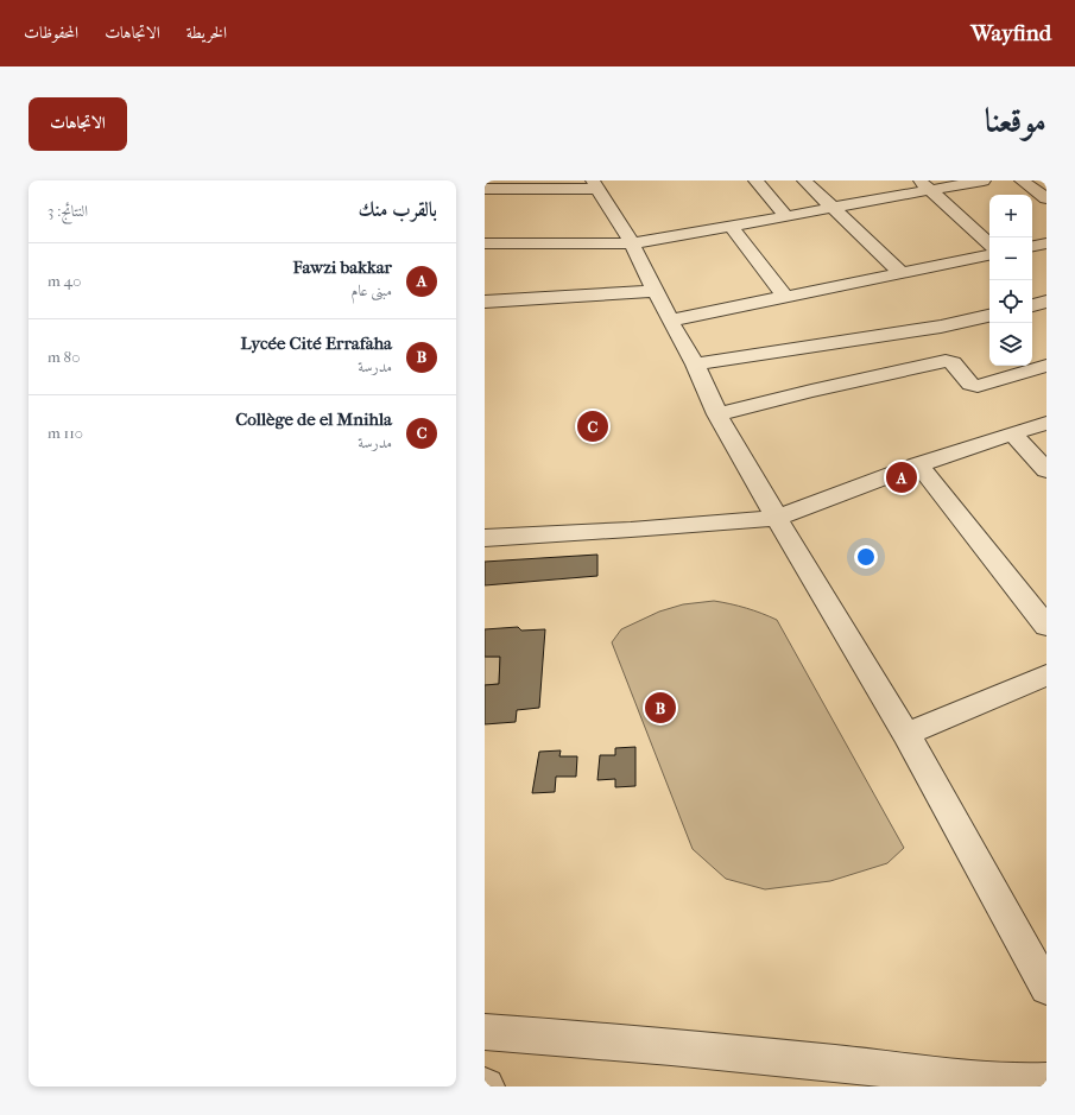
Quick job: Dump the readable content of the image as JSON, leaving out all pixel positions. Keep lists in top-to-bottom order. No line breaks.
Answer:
{"page":{"header":"Wayfind","nav":["الخريطة","الاتجاهات","المحفوظات"],"title":"موقعنا","buttons":"الاتجاهات","heading":["بالقرب منك","النتائج: 3"],"map_buttons":["+","−"],"list":[{"mark":"A","name":"Fawzi bakkar","note":"مبنى عام","value":"40 m"},{"mark":"B","name":"Lycée Cité Errafaha","note":"مدرسة","value":"80 m"},{"mark":"C","name":"Collège de el Mnihla","note":"مدرسة","value":"110 m"}],"pins":["C","A","B"]}}
